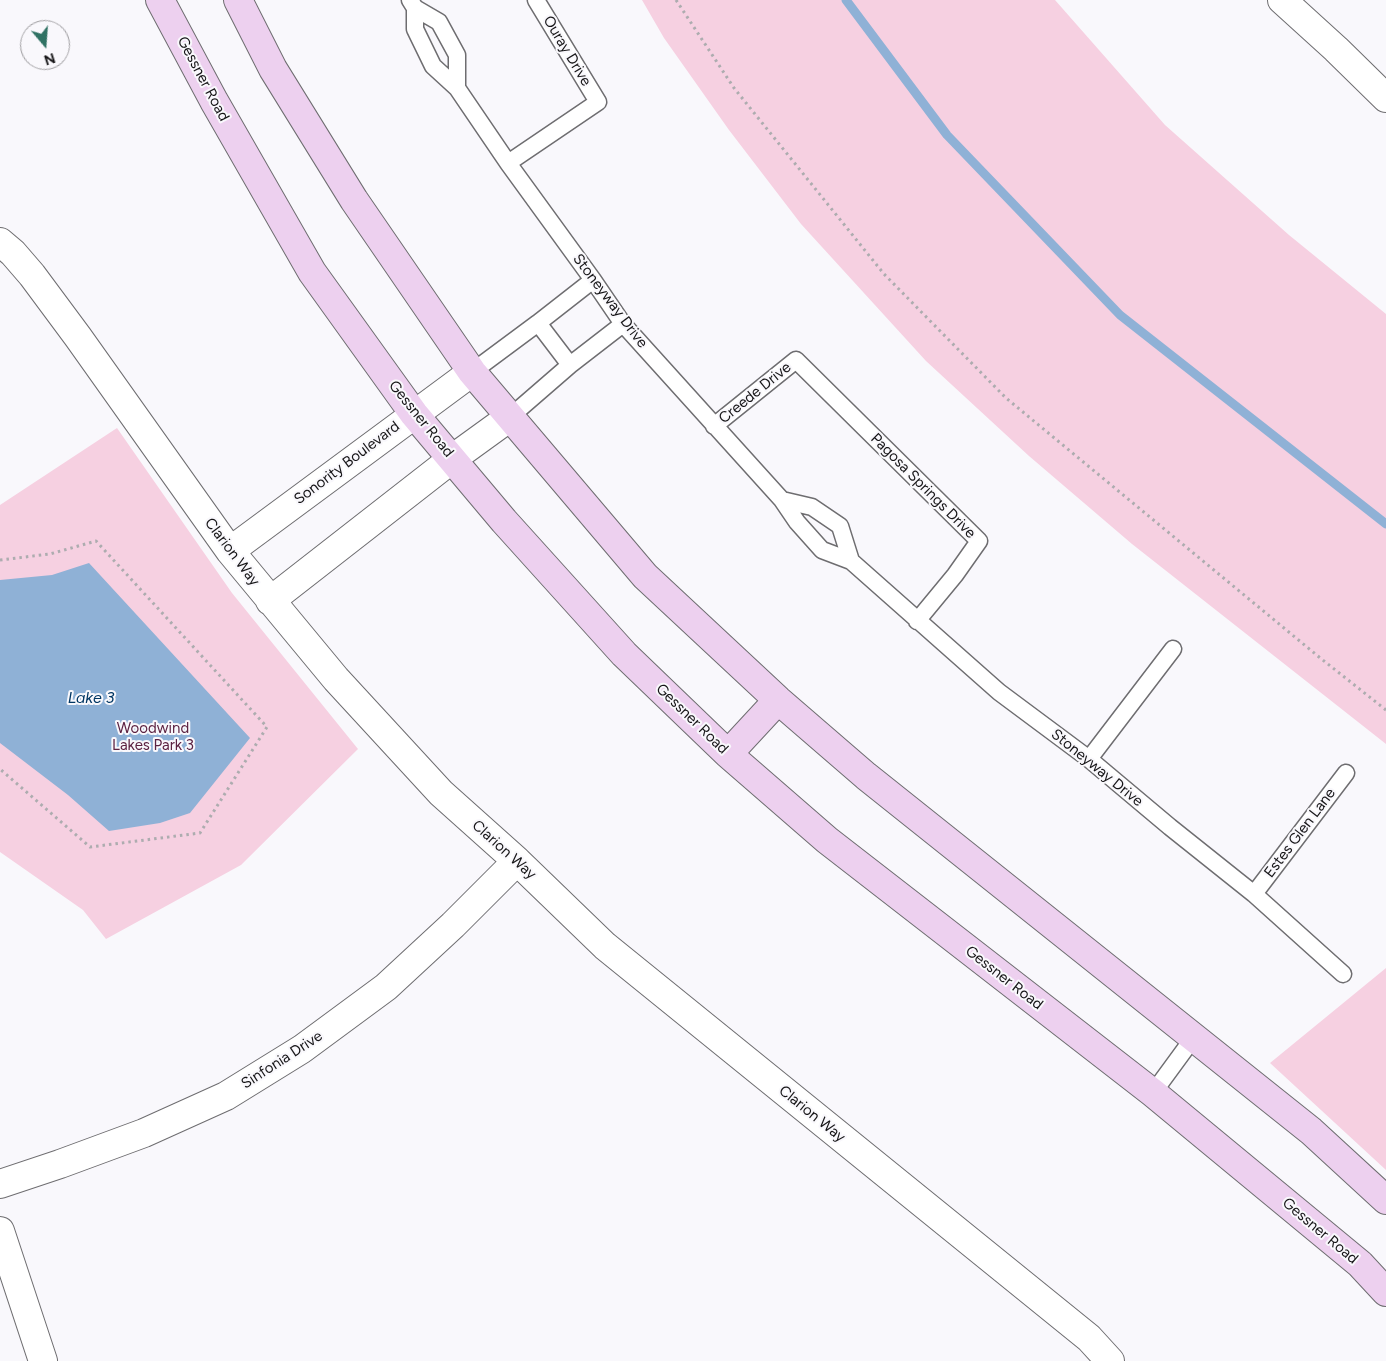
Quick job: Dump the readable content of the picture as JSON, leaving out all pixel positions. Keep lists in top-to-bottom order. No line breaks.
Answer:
{"streets":{"main road":["Gessner Road"],"street":["Sonority Boulevard","Clarion Way","Sinfonia Drive"],"lane":["Ouray Drive","Stoneyway Drive","Creede Drive","Pagosa Springs Drive","Estes Glen Lane"]},"crossings":[["Ouray Drive","Stoneyway Drive"],["Gessner Road","Sonority Boulevard"],["Stoneyway Drive","Creede Drive"],["Stoneyway Drive","Sonority Boulevard"],["Stoneyway Drive","Pagosa Springs Drive"],["Stoneyway Drive","Estes Glen Lane"],["Creede Drive","Pagosa Springs Drive"],["Sonority Boulevard","Clarion Way"],["Clarion Way","Sinfonia Drive"]],"water":["Lake 3"],"parks":["Woodwind Lakes Park 3"],"north":"bottom"}
